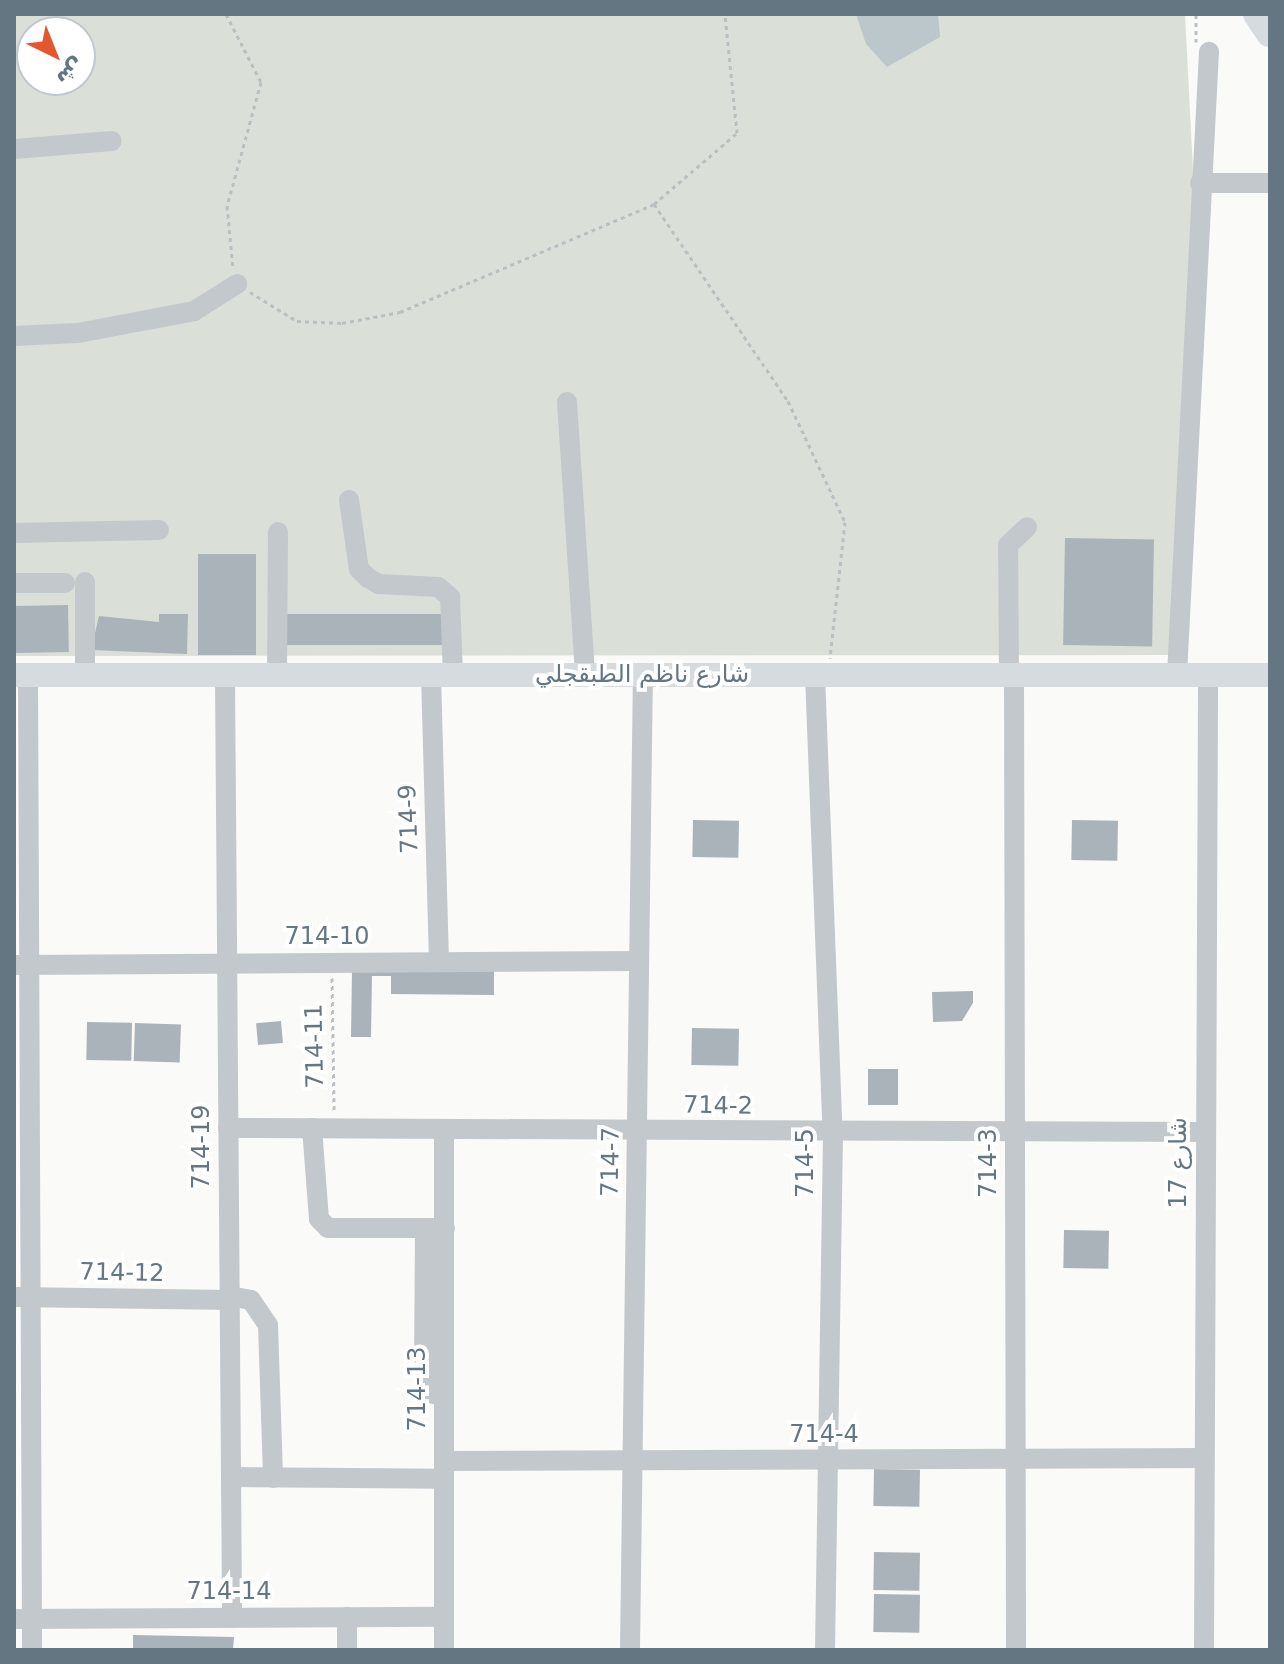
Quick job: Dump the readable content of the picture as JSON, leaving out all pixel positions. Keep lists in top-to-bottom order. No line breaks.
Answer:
{"streets":{"main road":["شارع ناظم الطبقجلي"],"street":["714-9","714-10","714-2","714-19","714-7","714-5","714-3","شارع 17","714-12","714-13","714-4","714-14"],"path":["714-11"]},"crossings":[["شارع ناظم الطبقجلي","714-9"],["شارع ناظم الطبقجلي","714-19"],["شارع ناظم الطبقجلي","714-7"],["شارع ناظم الطبقجلي","714-5"],["شارع ناظم الطبقجلي","714-3"],["شارع ناظم الطبقجلي","شارع 17"],["714-9","714-10"],["714-10","714-11"],["714-10","714-19"],["714-10","714-7"],["714-11","714-2"],["714-2","714-19"],["714-2","714-7"],["714-2","714-5"],["714-2","714-3"],["714-2","شارع 17"],["714-2","714-13"],["714-19","714-12"],["714-19","714-4"],["714-19","714-14"],["714-7","714-4"],["714-5","714-4"],["714-3","714-4"],["شارع 17","714-4"],["714-13","714-4"],["714-13","714-14"]],"north":"bottom right"}
